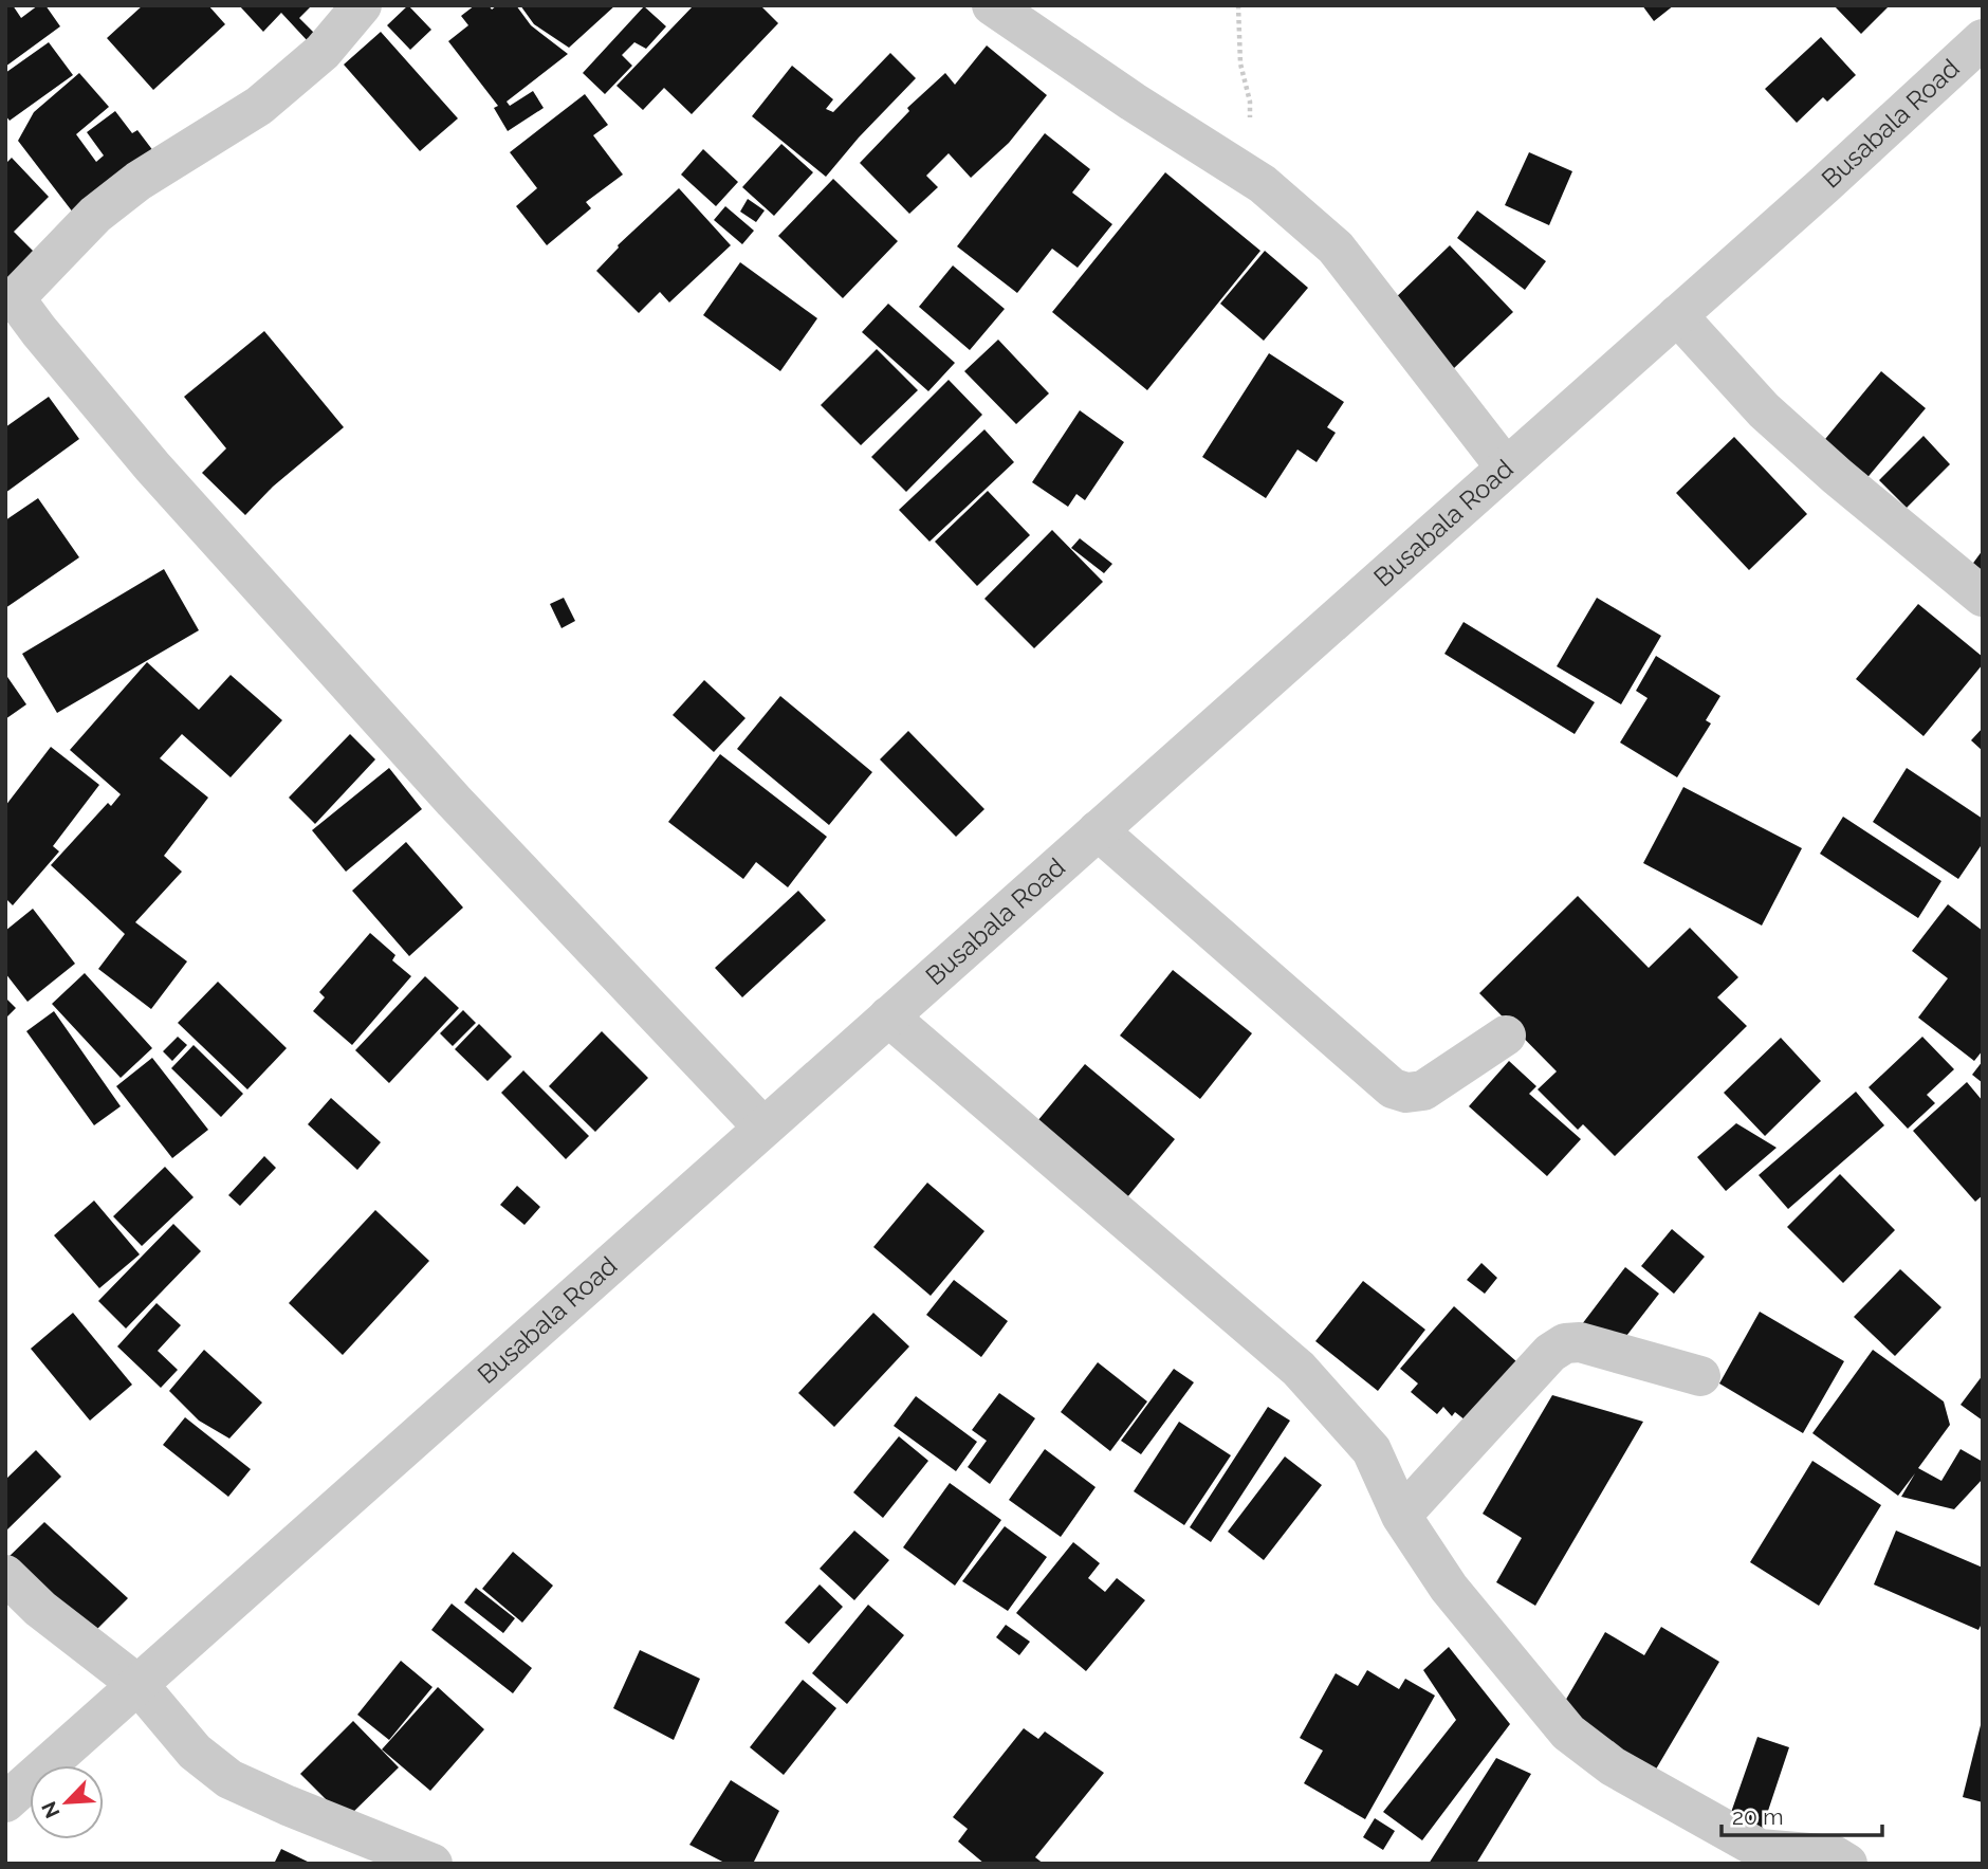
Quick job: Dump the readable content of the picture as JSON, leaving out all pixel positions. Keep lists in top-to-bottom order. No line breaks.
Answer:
{"streets":{"street":["Busabala Road"]},"scale_bar":"20 m","north":"bottom left"}
